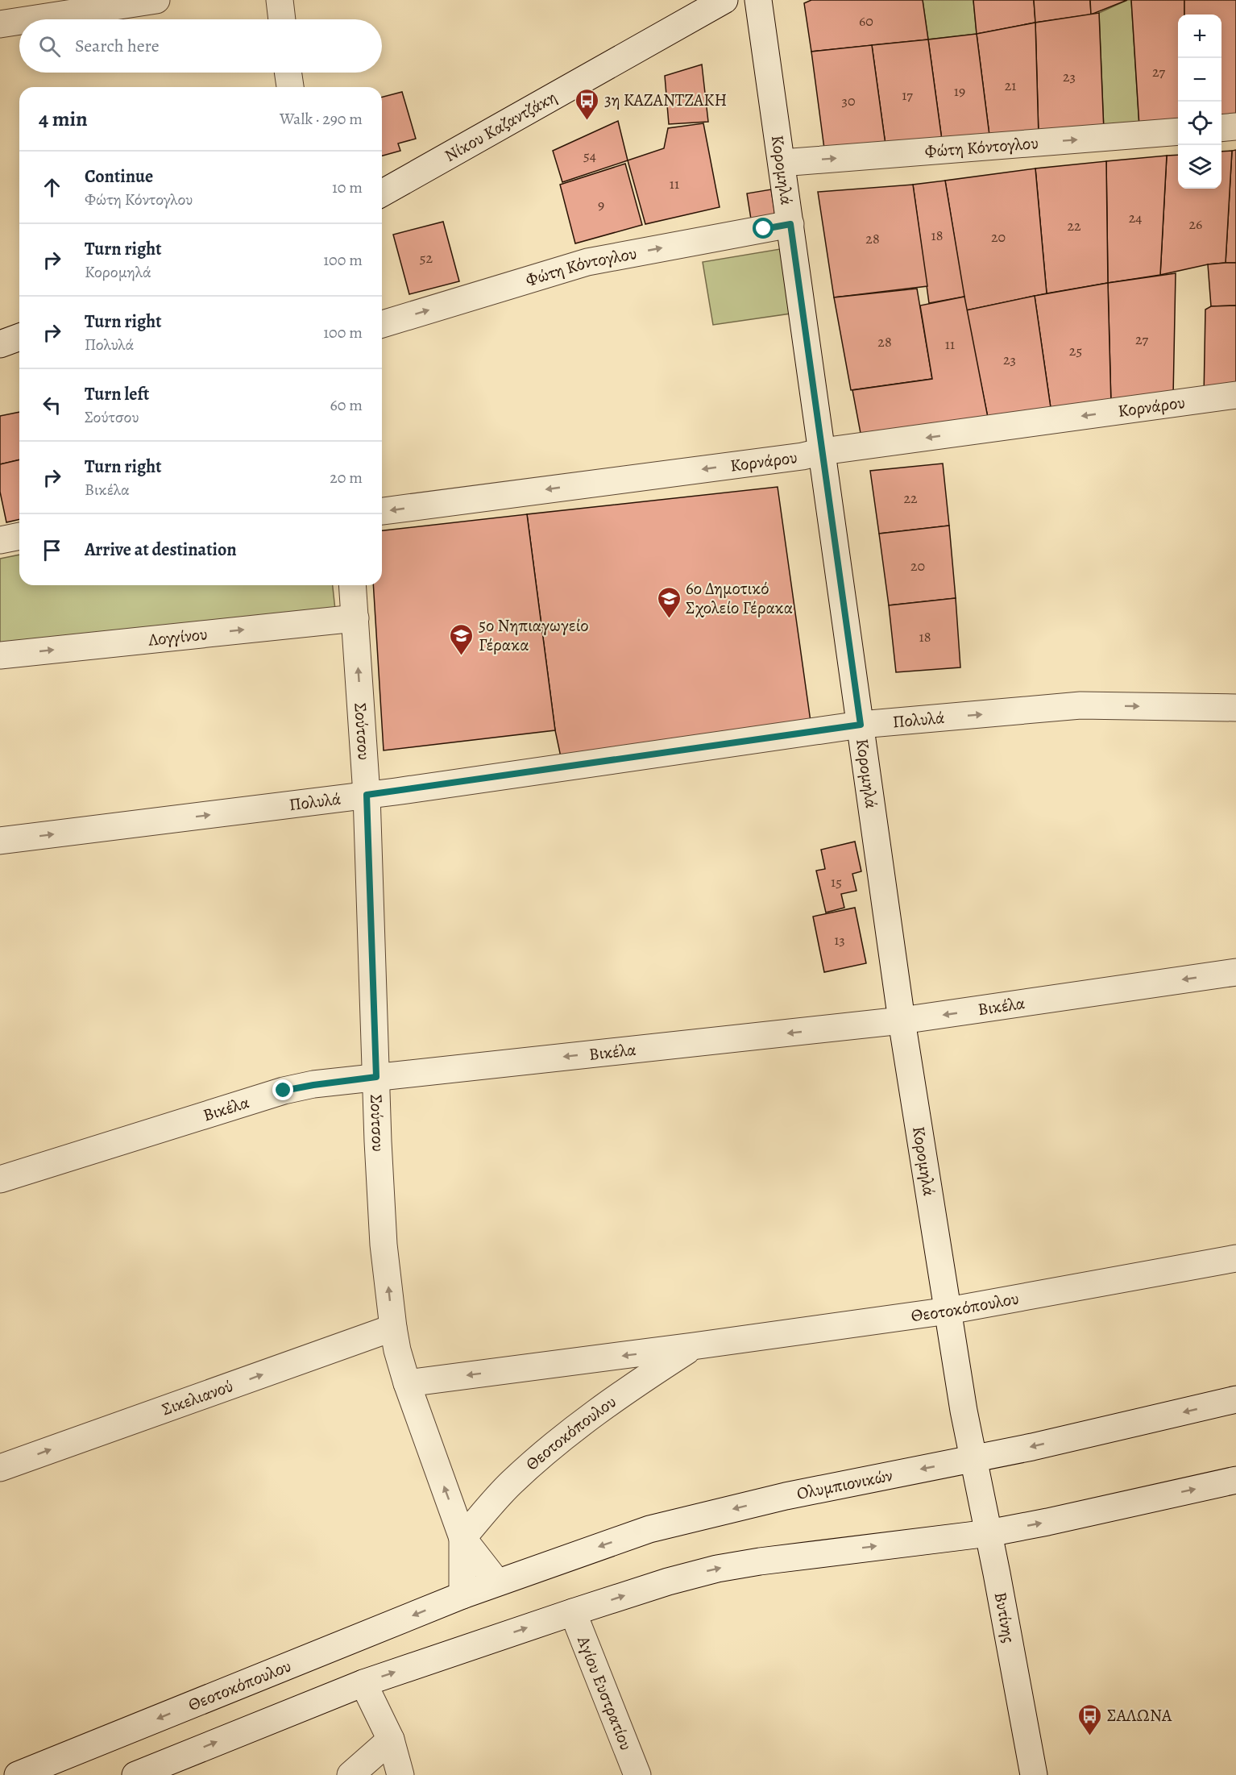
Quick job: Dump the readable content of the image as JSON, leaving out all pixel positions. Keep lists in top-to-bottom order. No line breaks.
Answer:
{"streets":{"street":["Νίκου Καζαντζάκη","Φώτη Κόντογλου","Κορομηλά","Κορνάρου","Λογγίνου","Πολυλά","Σούτσου","Βικέλα","Θεοτοκόπουλου","Σικελιανού","Ολυμπιονικών","Βυτίνης","Αγίου Ευστρατίου"]},"crossings":[["Φώτη Κόντογλου","Κορομηλά"],["Κορομηλά","Κορνάρου"],["Κορομηλά","Πολυλά"],["Κορομηλά","Βικέλα"],["Κορομηλά","Θεοτοκόπουλου"],["Κορομηλά","Ολυμπιονικών"],["Κορομηλά","Βυτίνης"],["Λογγίνου","Σούτσου"],["Πολυλά","Σούτσου"],["Σούτσου","Βικέλα"],["Σούτσου","Θεοτοκόπουλου"],["Σούτσου","Σικελιανού"],["Σούτσου","Ολυμπιονικών"],["Θεοτοκόπουλου","Ολυμπιονικών"],["Ολυμπιονικών","Βυτίνης"]],"one_way":["Φώτη Κόντογλου","Κορνάρου","Λογγίνου","Πολυλά","Σούτσου","Βικέλα","Σικελιανού"],"places":{"bus stop":["3η ΚΑΖΑΝΤΖΑΚΗ","ΣΑΛΩΝΑ"],"school or university":["6ο Δημοτικό Σχολείο Γέρακα","5ο Νηπιαγωγείο Γέρακα"]},"house_numbers":["60","27","23","21","19","17","30","54","11","9","24","26","22","18","20","28","52","27","28","11","25","23","22","20","18","15","13"],"page":{"map_buttons":["+","−"],"search":"Search here","heading":["4 min","Walk · 290 m"],"list":[["Continue","Φώτη Κόντογλου","10 m"],["Turn right","Κορομηλά","100 m"],["Turn right","Πολυλά","100 m"],["Turn left","Σούτσου","60 m"],["Turn right","Βικέλα","20 m"],"Arrive at destination"]}}
